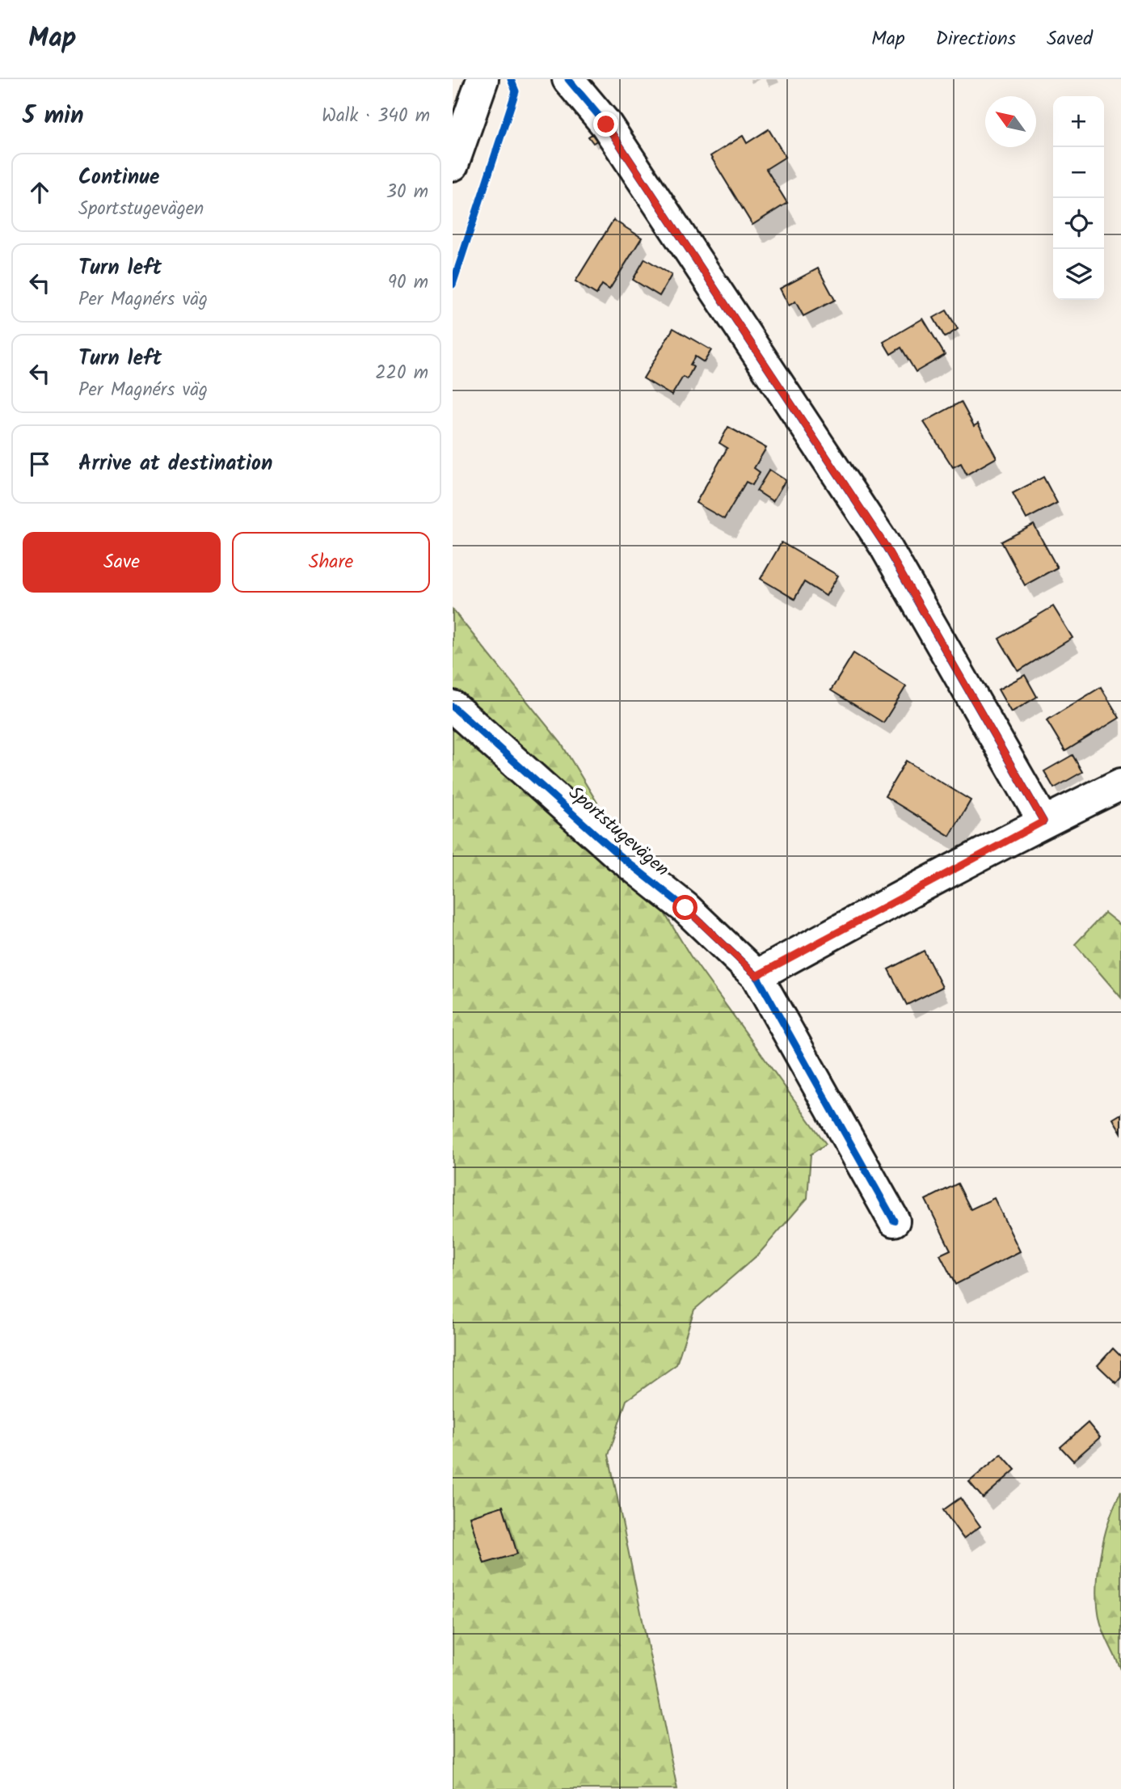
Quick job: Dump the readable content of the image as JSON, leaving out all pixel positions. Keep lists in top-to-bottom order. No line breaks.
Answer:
{"streets":{"street":["Sportstugevägen"]},"north":"top left","page":{"header":"Map","nav":["Map","Directions","Saved"],"heading":["5 min","Walk · 340 m"],"map_buttons":["+","−"],"list":[["Continue","Sportstugevägen","30 m"],["Turn left","Per Magnérs väg","90 m"],["Turn left","Per Magnérs väg","220 m"],"Arrive at destination"],"buttons":["Save","Share"]}}
